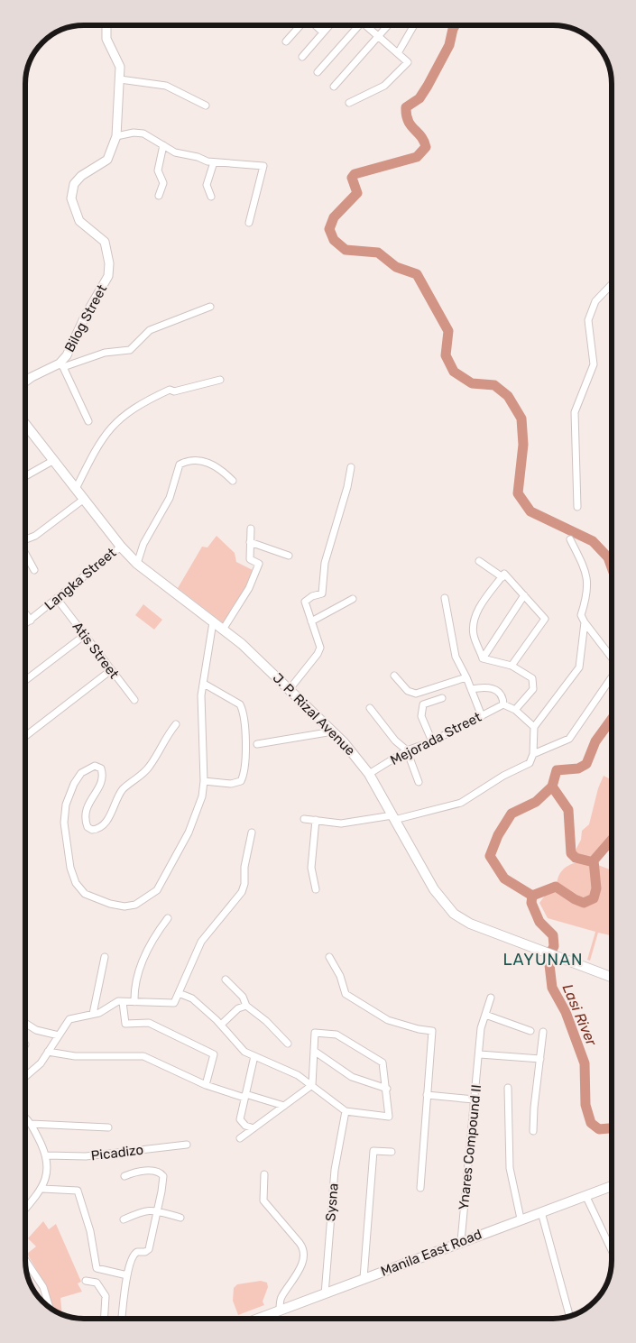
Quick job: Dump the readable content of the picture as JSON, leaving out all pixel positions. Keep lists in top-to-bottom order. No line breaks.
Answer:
{"streets":{"main road":["J. P. Rizal Avenue","Manila East Road"],"street":["Bilog Street","Langka Street","Atis Street","Mejorada Street","Ynares Compound II","Picadizo","Sysna"]},"crossings":[["Langka Street","Atis Street"],["Langka Street","J. P. Rizal Avenue"],["J. P. Rizal Avenue","Mejorada Street"],["Ynares Compound II","Manila East Road"],["Sysna","Manila East Road"]],"districts":["LAYUNAN"],"water":["Lasi River"]}
